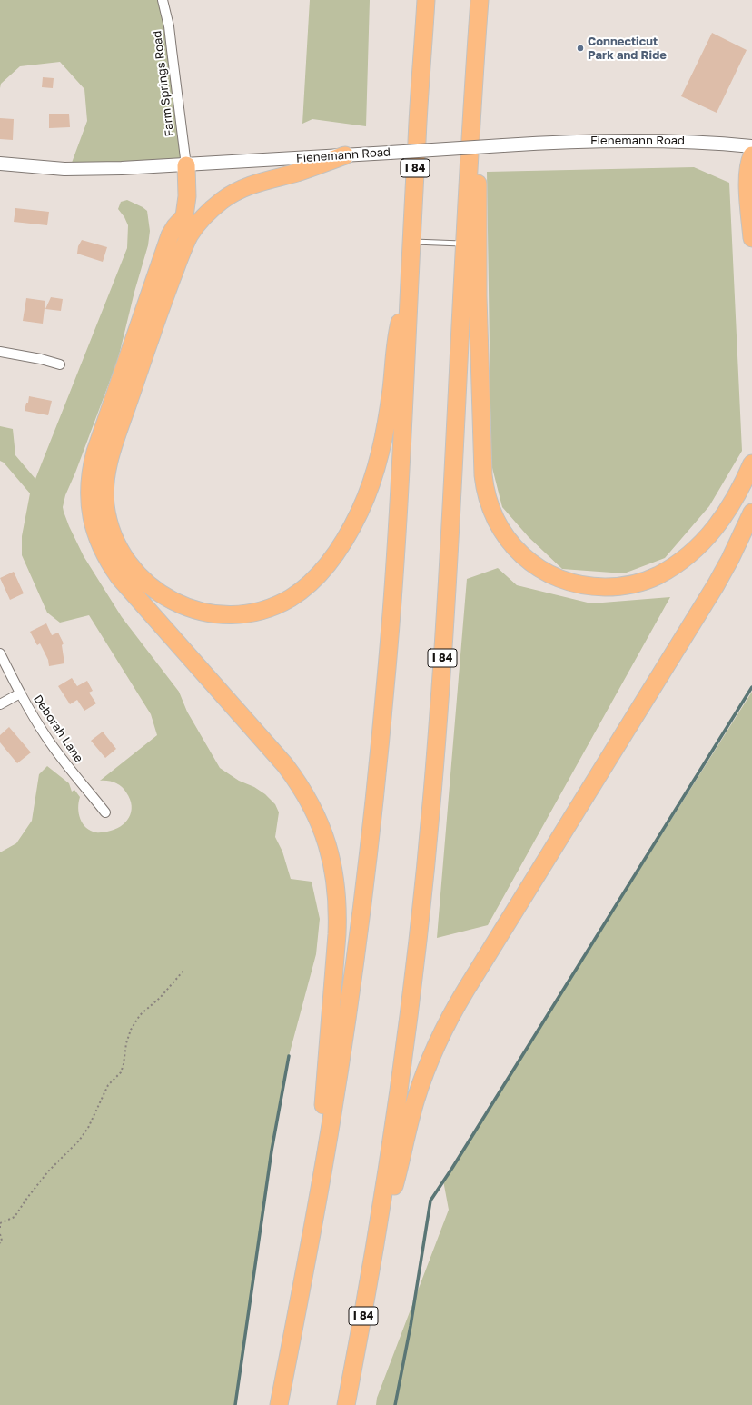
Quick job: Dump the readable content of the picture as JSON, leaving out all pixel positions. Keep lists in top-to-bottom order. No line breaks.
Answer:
{"streets":{"highway":["I 84"],"main road":["Fienemann Road"],"street":["Farm Springs Road","Deborah Lane"]},"crossings":[["Farm Springs Road","Fienemann Road"]],"places":["Connecticut Park and Ride"]}
